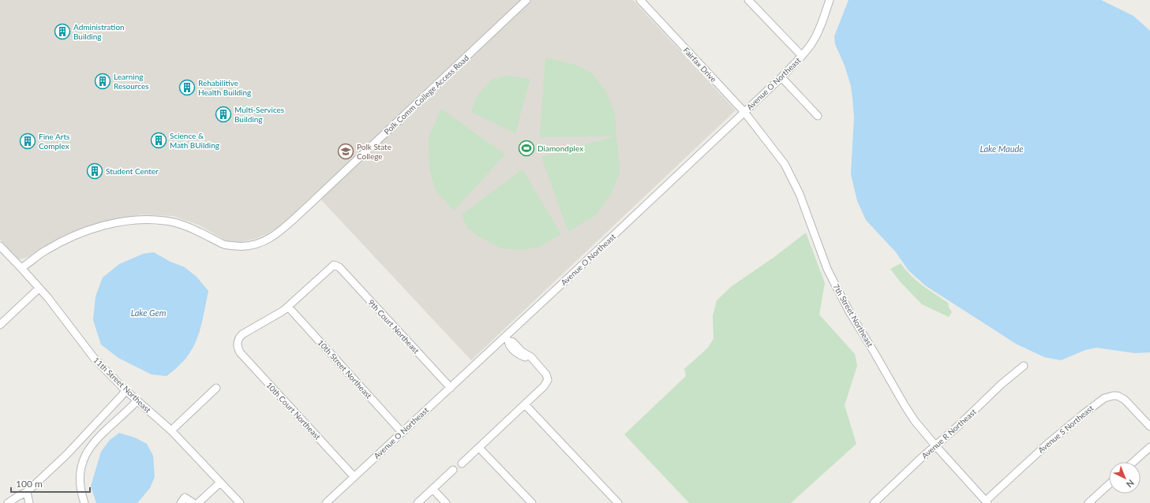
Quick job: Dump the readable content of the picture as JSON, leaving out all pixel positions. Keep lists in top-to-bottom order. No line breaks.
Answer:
{"streets":{"street":["Fairfax Drive","Avenue O Northeast","Polk Comm College Access Road","7th Street Northeast","9th Court Northeast","10th Street Northeast","11th Street Northeast","10th Court Northeast","Avenue S Northeast","Avenue R Northeast"]},"crossings":[["Fairfax Drive","Avenue O Northeast"],["Fairfax Drive","7th Street Northeast"],["Avenue O Northeast","7th Street Northeast"],["Avenue O Northeast","9th Court Northeast"],["Avenue O Northeast","10th Street Northeast"],["Avenue O Northeast","10th Court Northeast"],["Polk Comm College Access Road","11th Street Northeast"],["7th Street Northeast","Avenue S Northeast"],["7th Street Northeast","Avenue R Northeast"],["9th Court Northeast","10th Street Northeast"],["9th Court Northeast","10th Court Northeast"],["10th Street Northeast","10th Court Northeast"]],"water":["Lake Maude","Lake Gem"],"places":{"building":["Administration Building","Learning Resources","Rehabilitive Health Building","Multi-Services Building","Science & Math BUilding","Fine Arts Complex","Student Center"],"sports":["Diamondplex"],"school or university":["Polk State College"]},"scale_bar":"100 m","north":"bottom right"}
